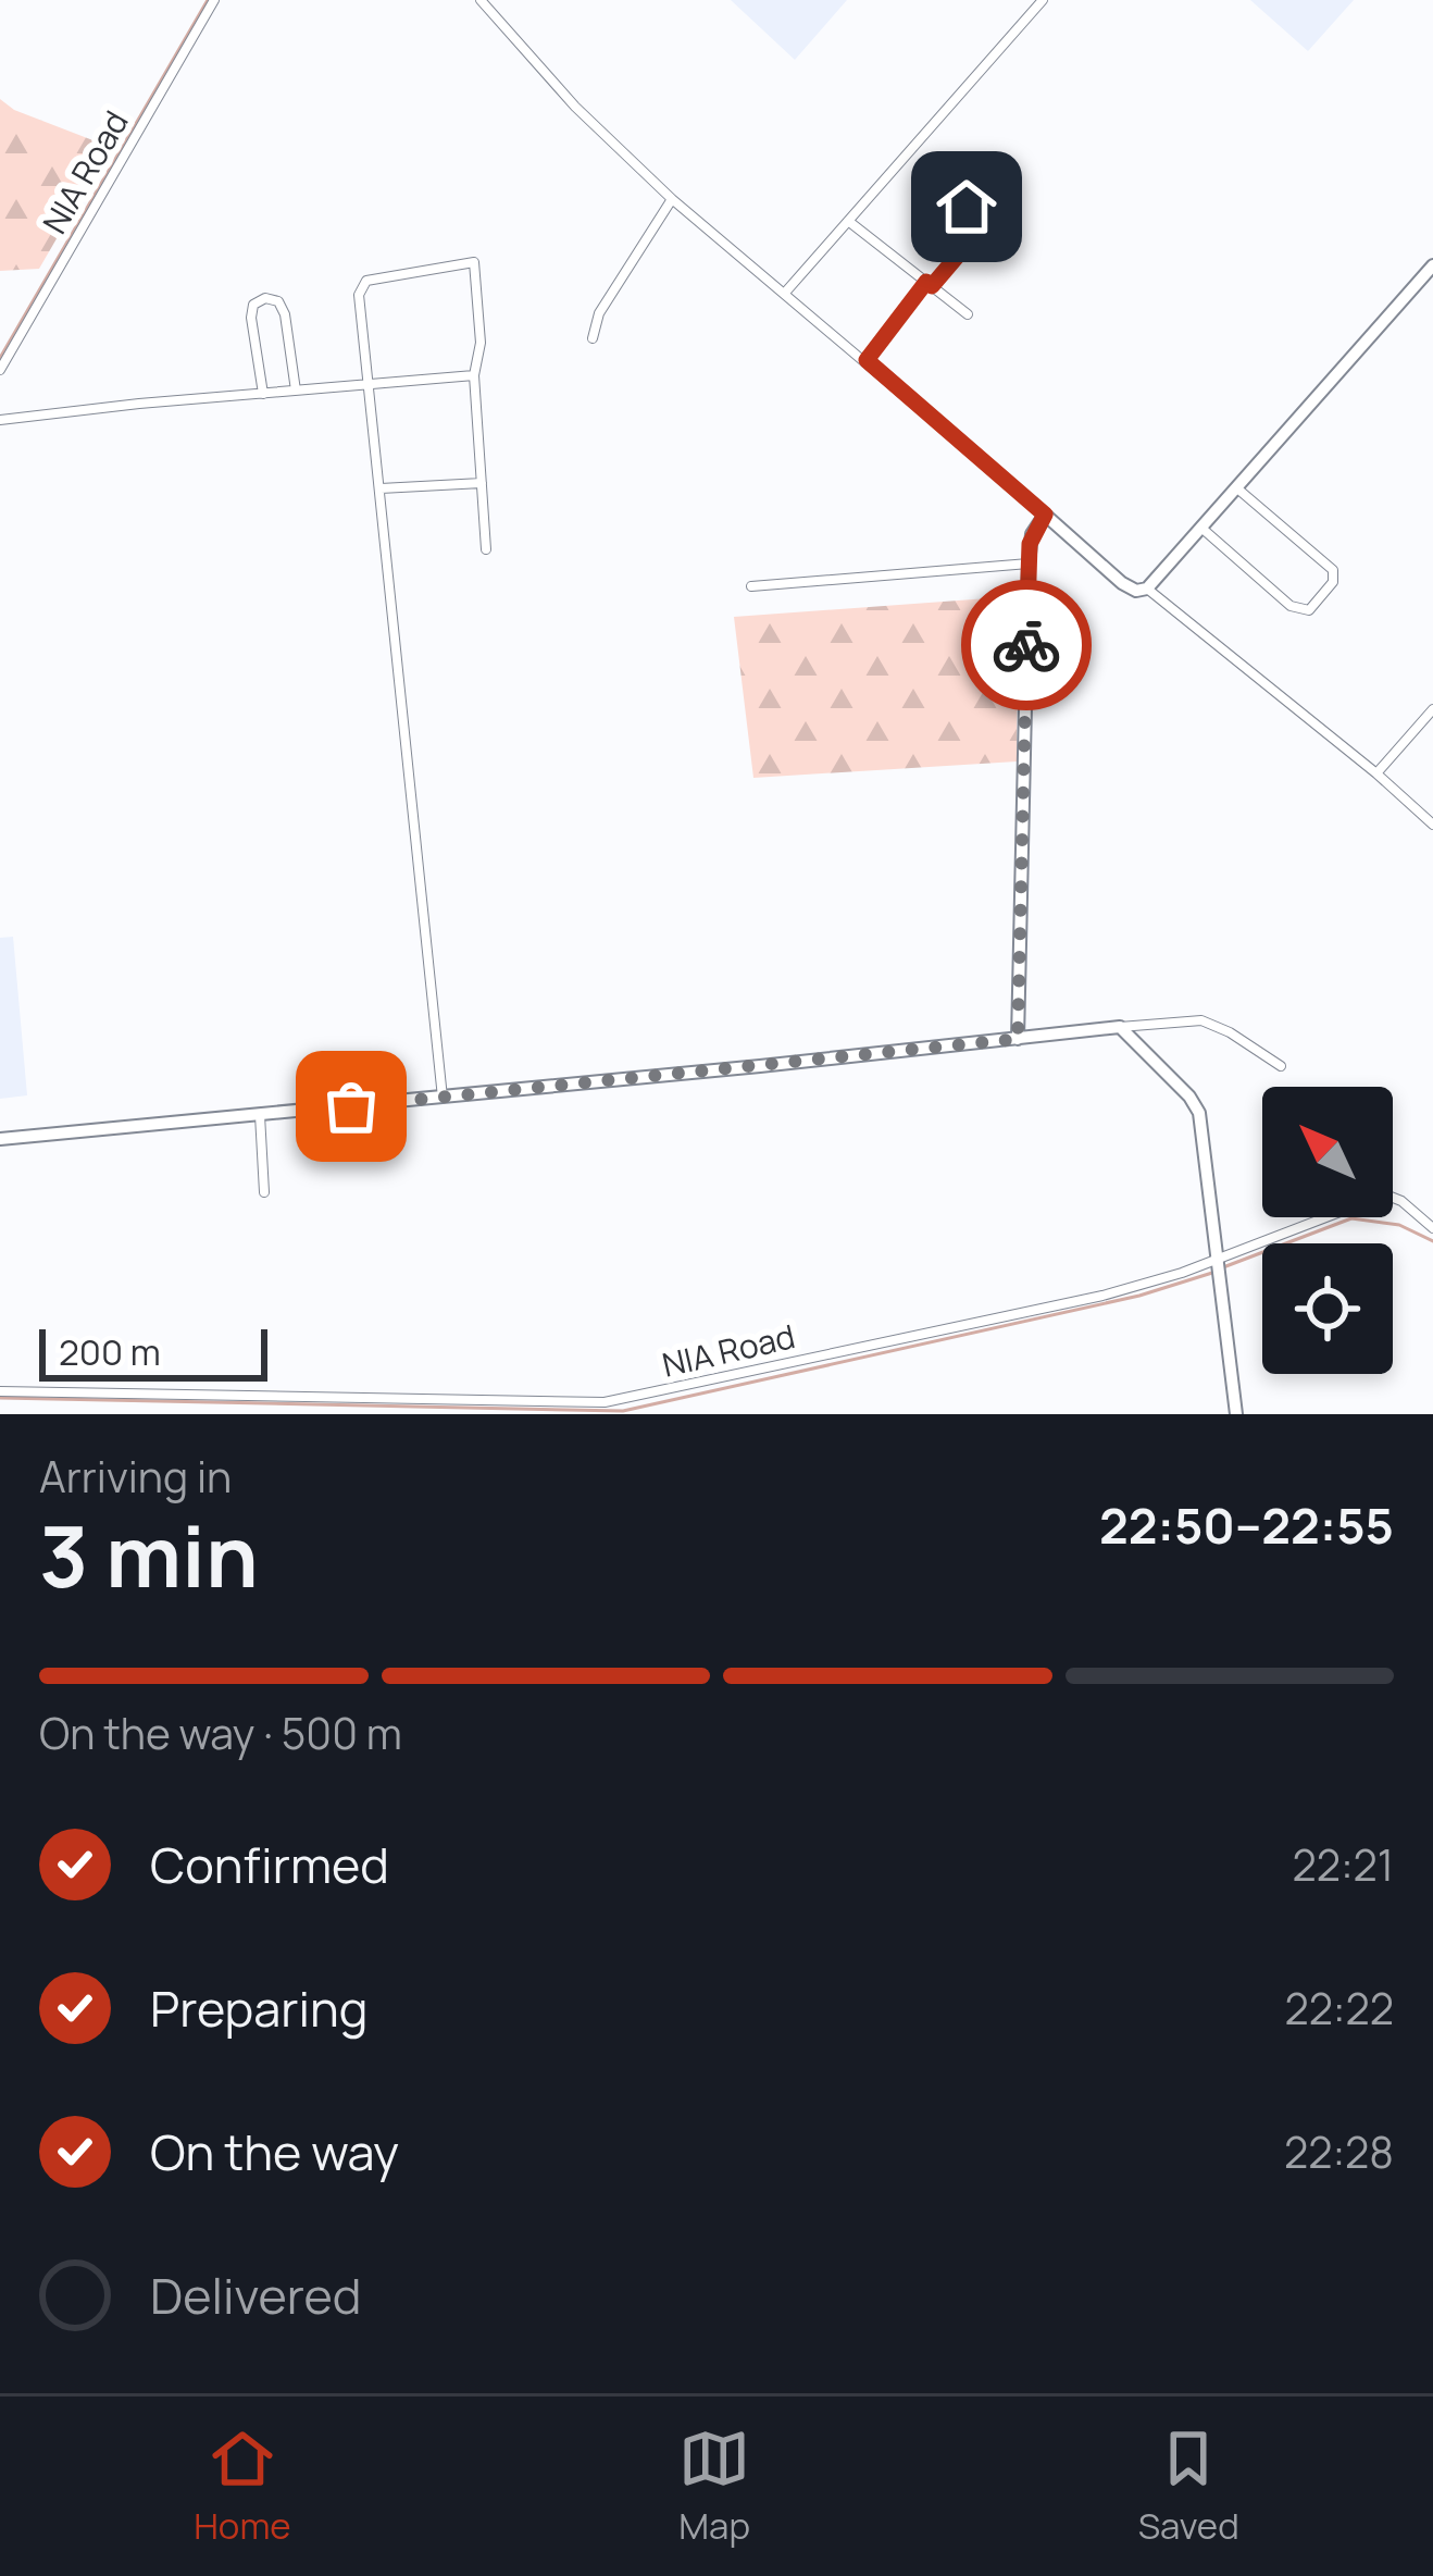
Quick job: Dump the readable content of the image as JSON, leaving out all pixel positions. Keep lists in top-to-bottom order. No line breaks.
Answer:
{"streets":{"street":["NIA Road"]},"scale_bar":"200 m","north":"top left","page":{"scale":"200 m","heading":["3 min","Arriving in","22:50–22:55"],"bar":"On the way · 500 m","list":[["Confirmed","22:21"],["Preparing","22:22"],["On the way","22:28"],"Delivered"],"tabs":["Home","Map","Saved"]}}
